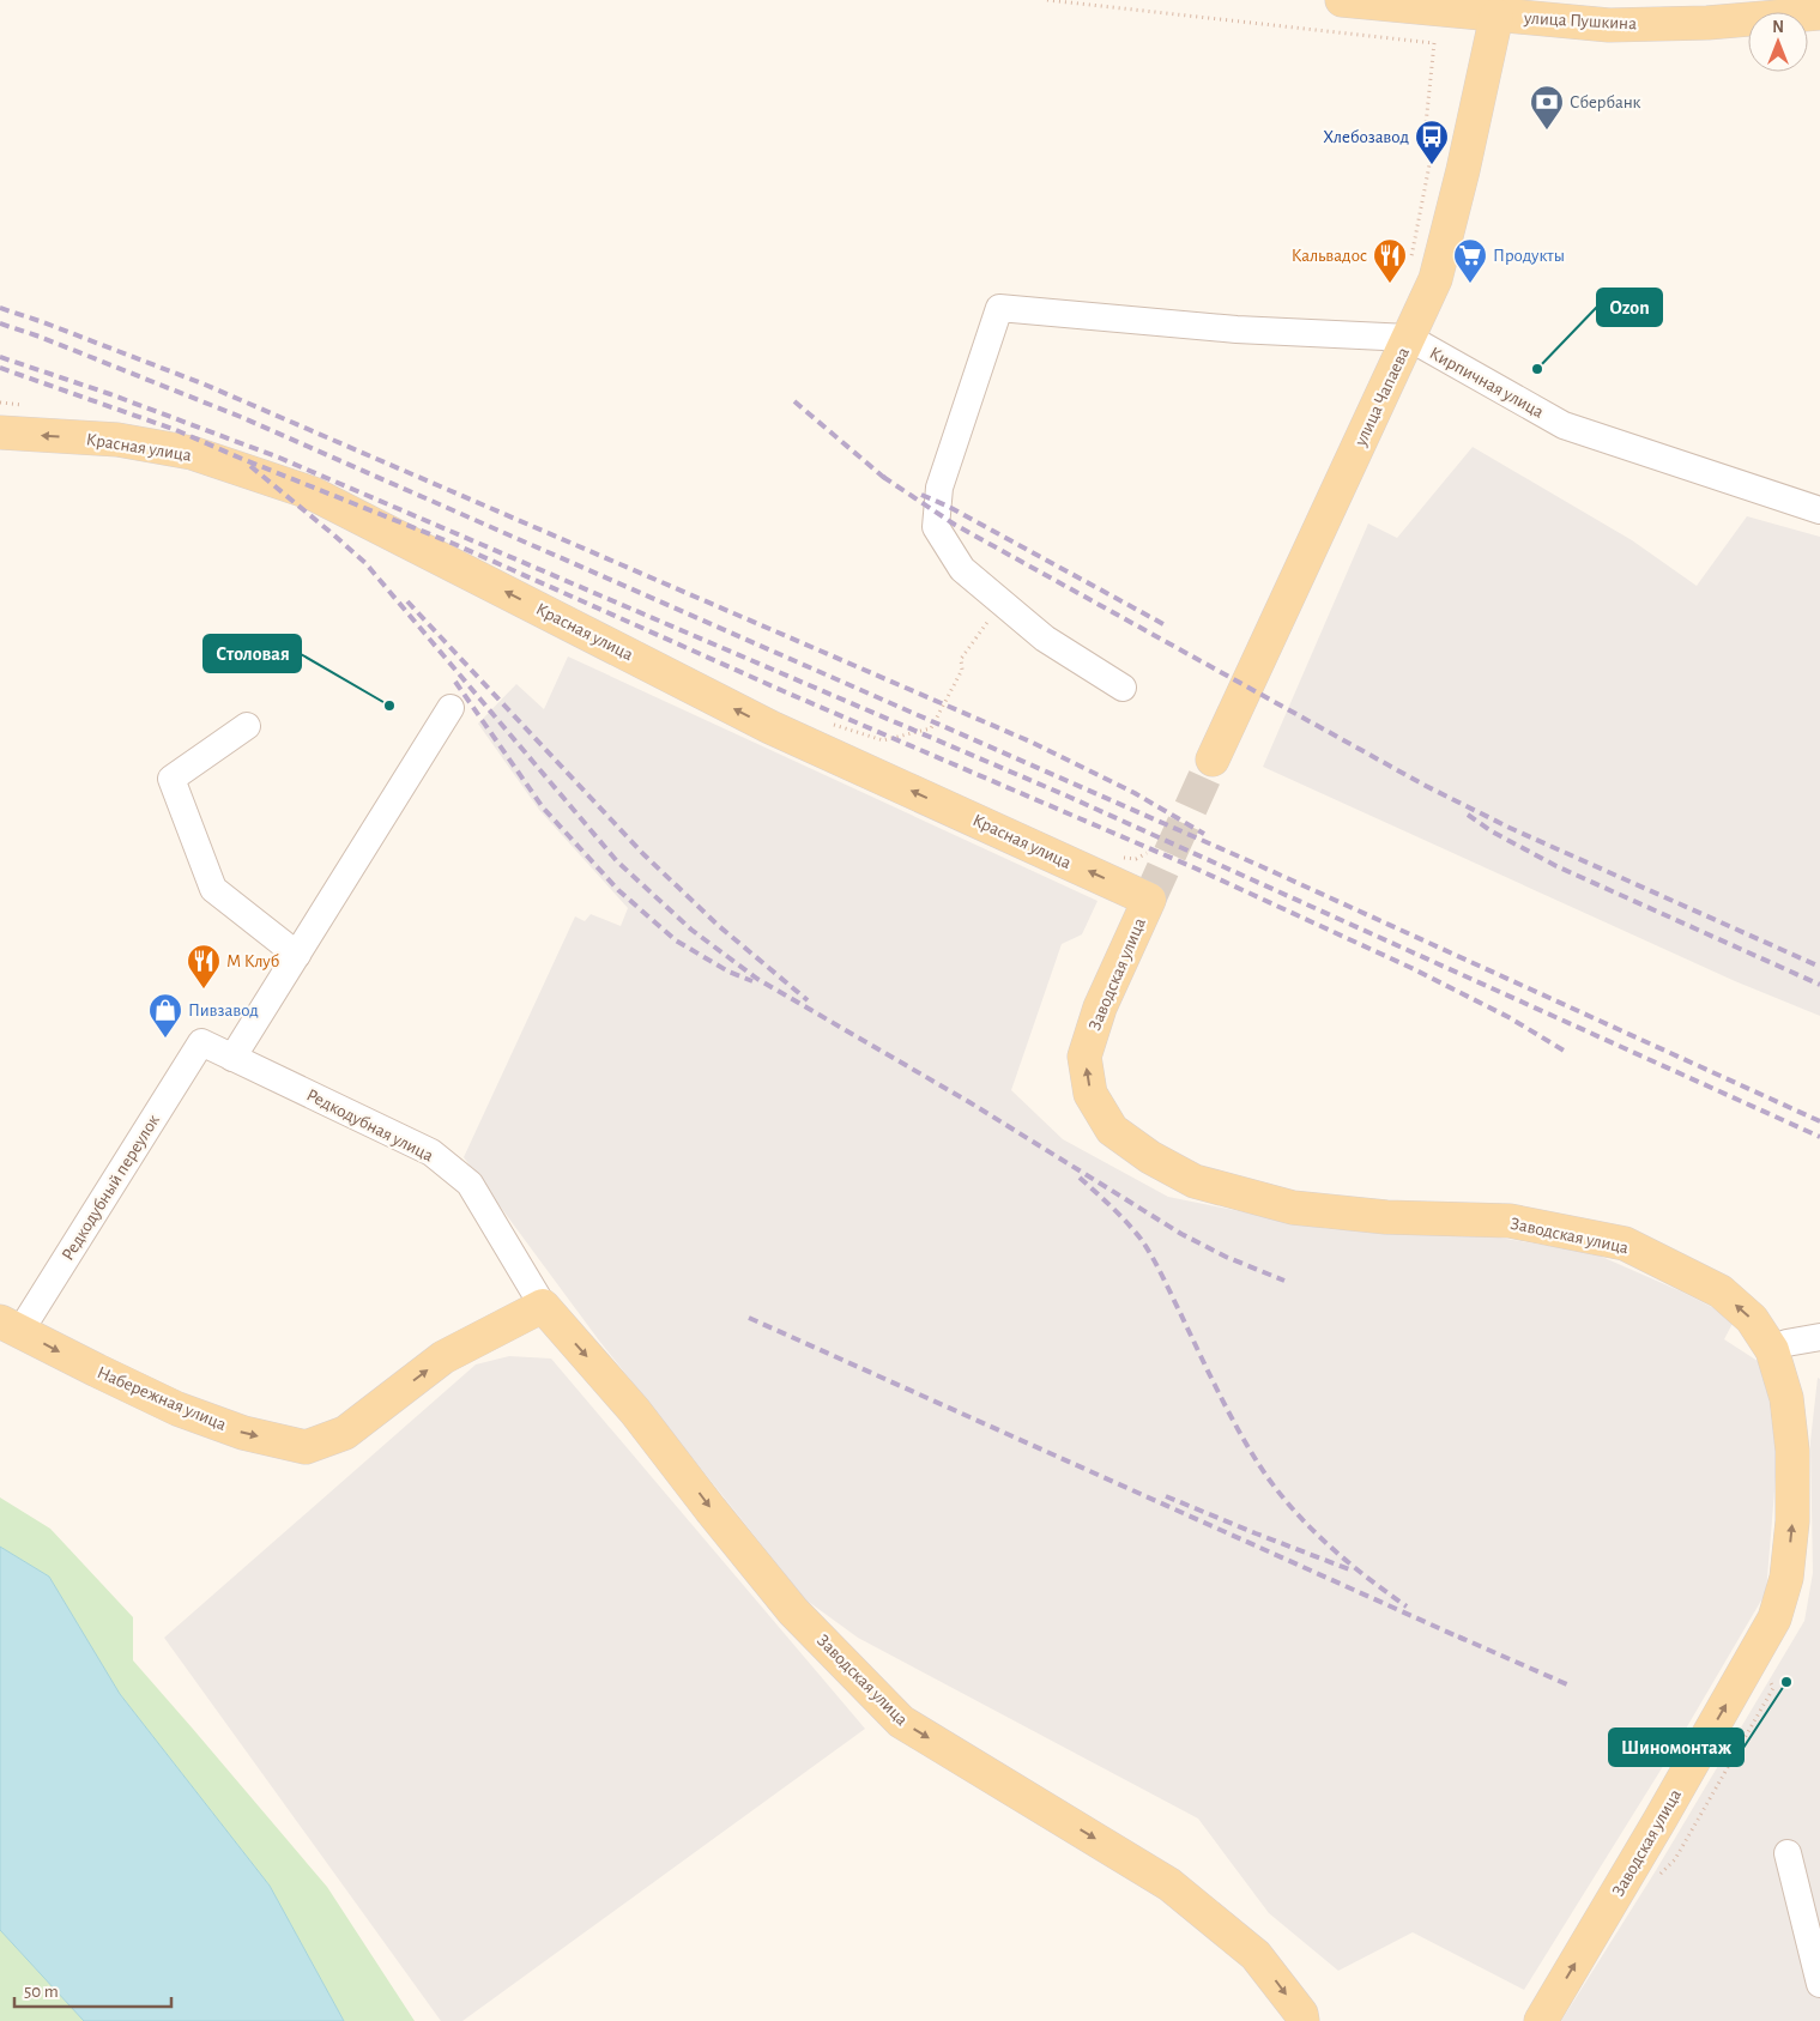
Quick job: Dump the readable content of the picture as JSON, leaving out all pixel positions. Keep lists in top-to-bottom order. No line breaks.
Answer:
{"streets":{"main road":["улица Пушкина","улица Чапаева","Красная улица","Заводская улица","Набережная улица"],"street":["Кирпичная улица","Редкодубная улица","Редкодубный переулок"]},"crossings":[["улица Пушкина","улица Чапаева"],["Кирпичная улица","улица Чапаева"],["Красная улица","Заводская улица"],["Заводская улица","Редкодубная улица"],["Заводская улица","Набережная улица"],["Редкодубная улица","Редкодубный переулок"],["Редкодубная улица","Набережная улица"],["Редкодубный переулок","Набережная улица"]],"one_way":["Красная улица","Набережная улица"],"places":{"bank":["Сбербанк"],"bus stop":["Хлебозавод"],"restaurant":["Кальвадос","М Клуб"],"supermarket":["Продукты"],"other":["Ozon","Столовая","Шиномонтаж"],"shop":["Пивзавод"]},"scale_bar":"50 m","north":"top"}
